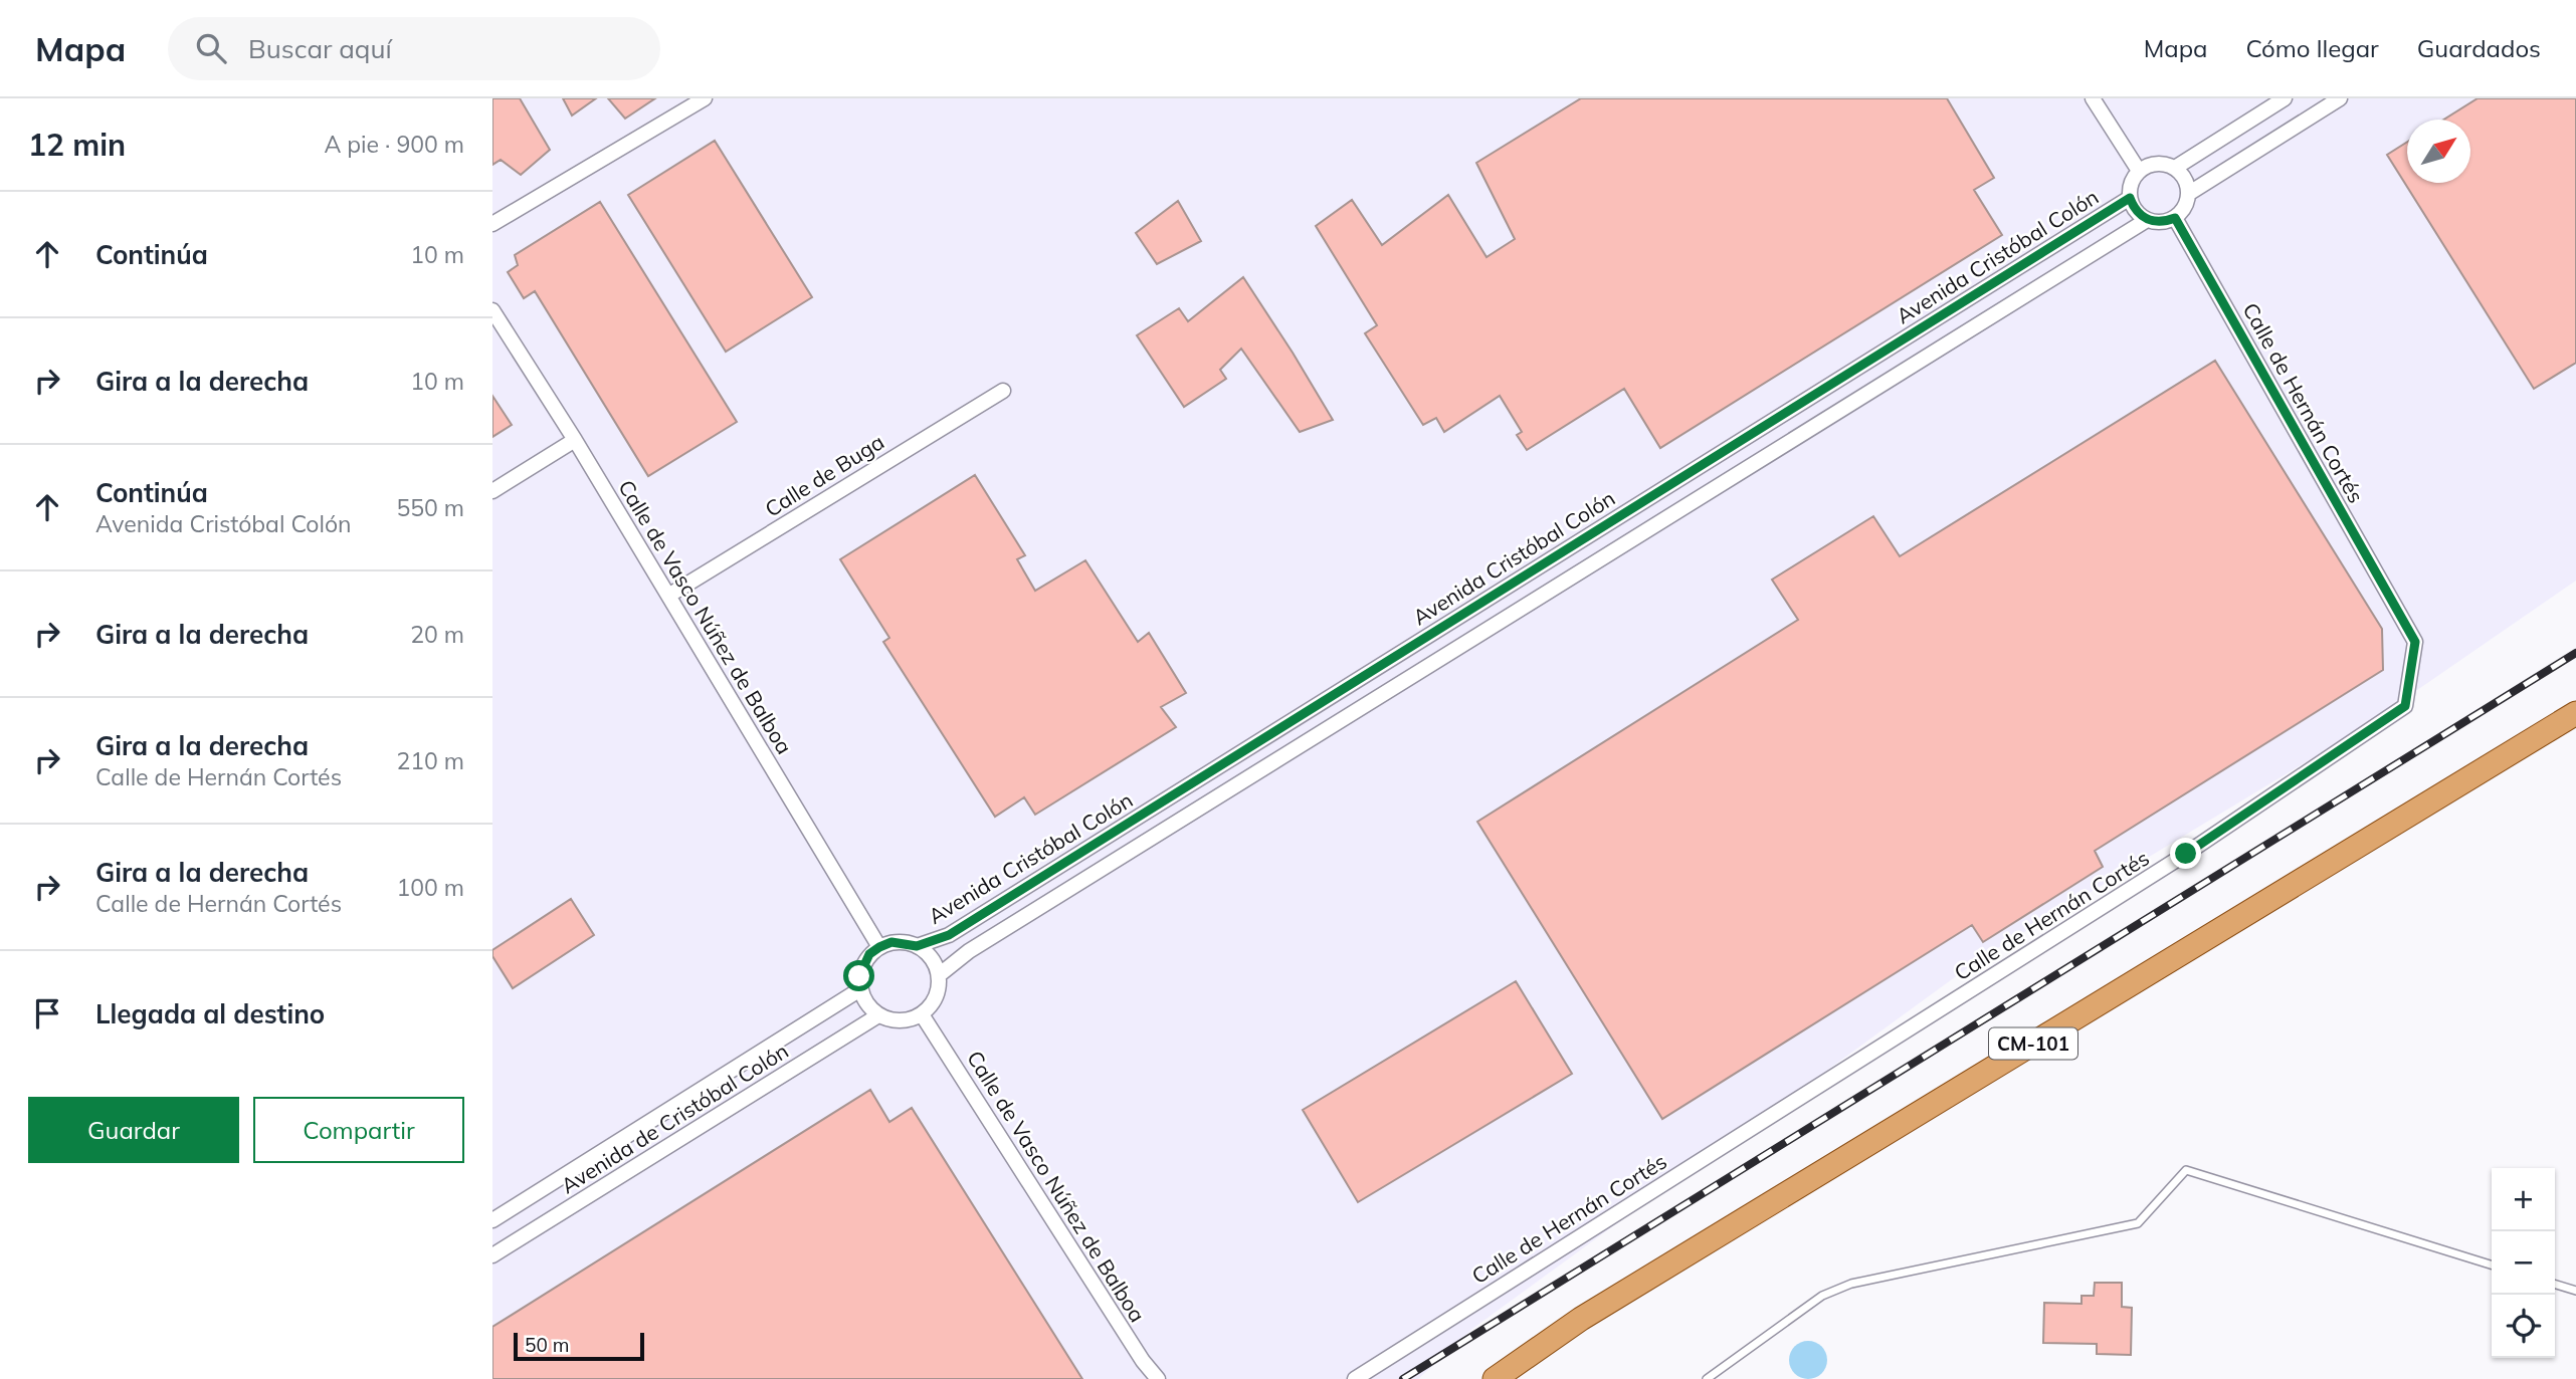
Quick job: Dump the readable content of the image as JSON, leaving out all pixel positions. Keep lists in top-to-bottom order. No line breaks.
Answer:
{"streets":{"main road":["CM-101"],"street":["Avenida Cristóbal Colón","Calle de Hernán Cortés","Calle de Buga","Calle de Vasco Núñez de Balboa","Avenida de Cristóbal Colón"]},"crossings":[["Avenida Cristóbal Colón","Calle de Hernán Cortés"],["Avenida Cristóbal Colón","Calle de Vasco Núñez de Balboa"],["Avenida Cristóbal Colón","Avenida de Cristóbal Colón"],["Calle de Buga","Calle de Vasco Núñez de Balboa"],["Calle de Vasco Núñez de Balboa","Avenida de Cristóbal Colón"]],"scale_bar":"50 m","north":"top right","page":{"header":"Mapa","search":"Buscar aquí","nav":["Mapa","Cómo llegar","Guardados"],"heading":["12 min","A pie · 900 m"],"list":[["Continúa","10 m"],["Gira a la derecha","10 m"],["Continúa","Avenida Cristóbal Colón","550 m"],["Gira a la derecha","20 m"],["Gira a la derecha","Calle de Hernán Cortés","210 m"],["Gira a la derecha","Calle de Hernán Cortés","100 m"],"Llegada al destino"],"buttons":["Guardar","Compartir"],"map_buttons":["+","−"],"scale":"50 m"}}
